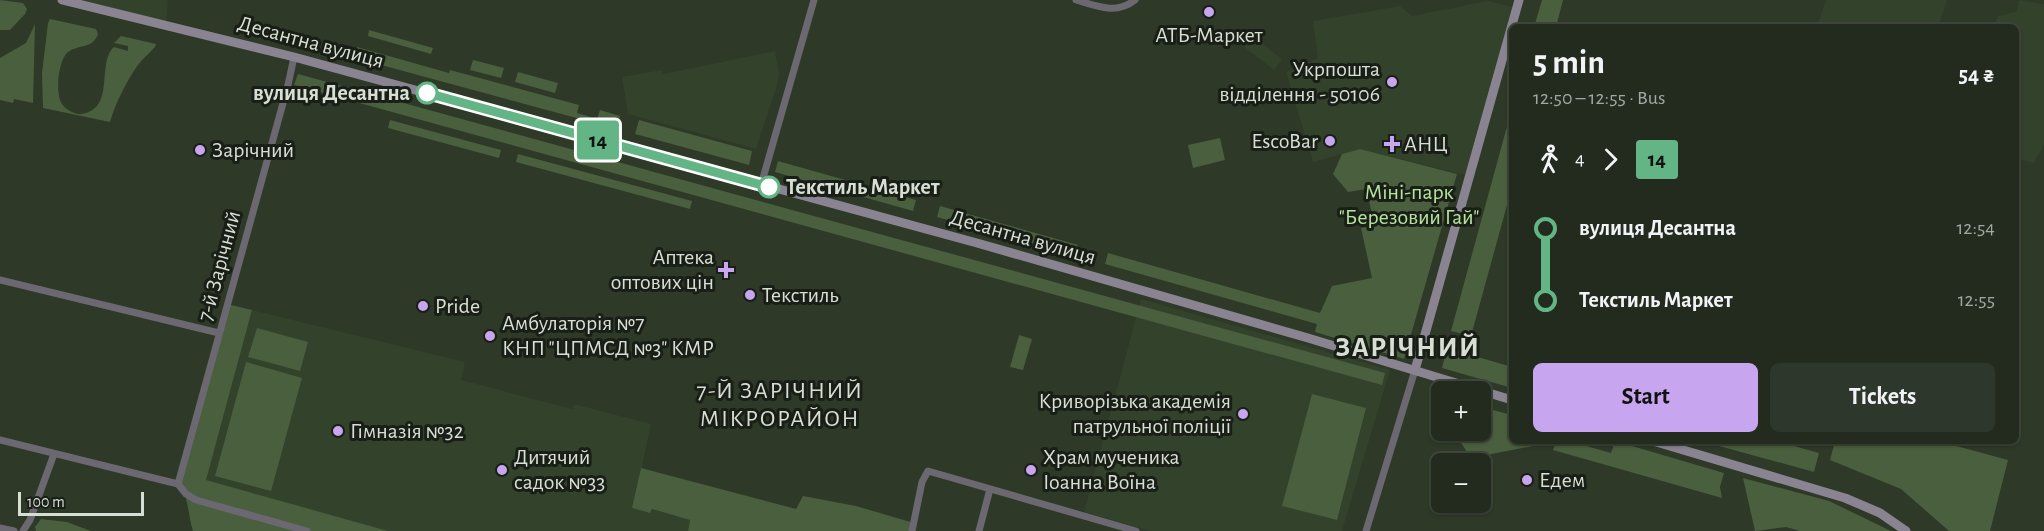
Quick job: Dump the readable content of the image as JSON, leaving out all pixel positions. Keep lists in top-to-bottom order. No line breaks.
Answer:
{"streets":{"main road":["Десантна вулиця"],"street":["7-й Зарічний"]},"crossings":[["Десантна вулиця","7-й Зарічний"]],"districts":["ЗАРІЧНИЙ","7-Й ЗАРІЧНИЙ МІКРОРАЙОН"],"parks":["Міні-парк \"Березовий Гай\""],"places":{"other":["АТБ-Маркет","Укрпошта відділення - 50106","вулиця Десантна","EscoBar","Зарічний","Текстиль Маркет","Текстиль","Pride","Амбулаторія №7 КНП \"ЦПМСД №3\" КМР","Криворізька академія патрульної поліції","Гімназія №32","Дитячий садок №33","Храм мученика Іоанна Воїна","Едем"],"health":["АНЦ","Аптека оптових цін"]},"lines":["bus line 14"],"scale_bar":"100 m","page":{"on_map":"14","heading":["5 min","12:50 – 12:55 · Bus","54 ₴"],"legs":["4","14"],"list":[{"name":"вулиця Десантна","value":"12:54"},{"name":"Текстиль Маркет","value":"12:55"}],"buttons":["Start","Tickets"],"map_buttons":["+","−"],"scale":"100 m"}}
